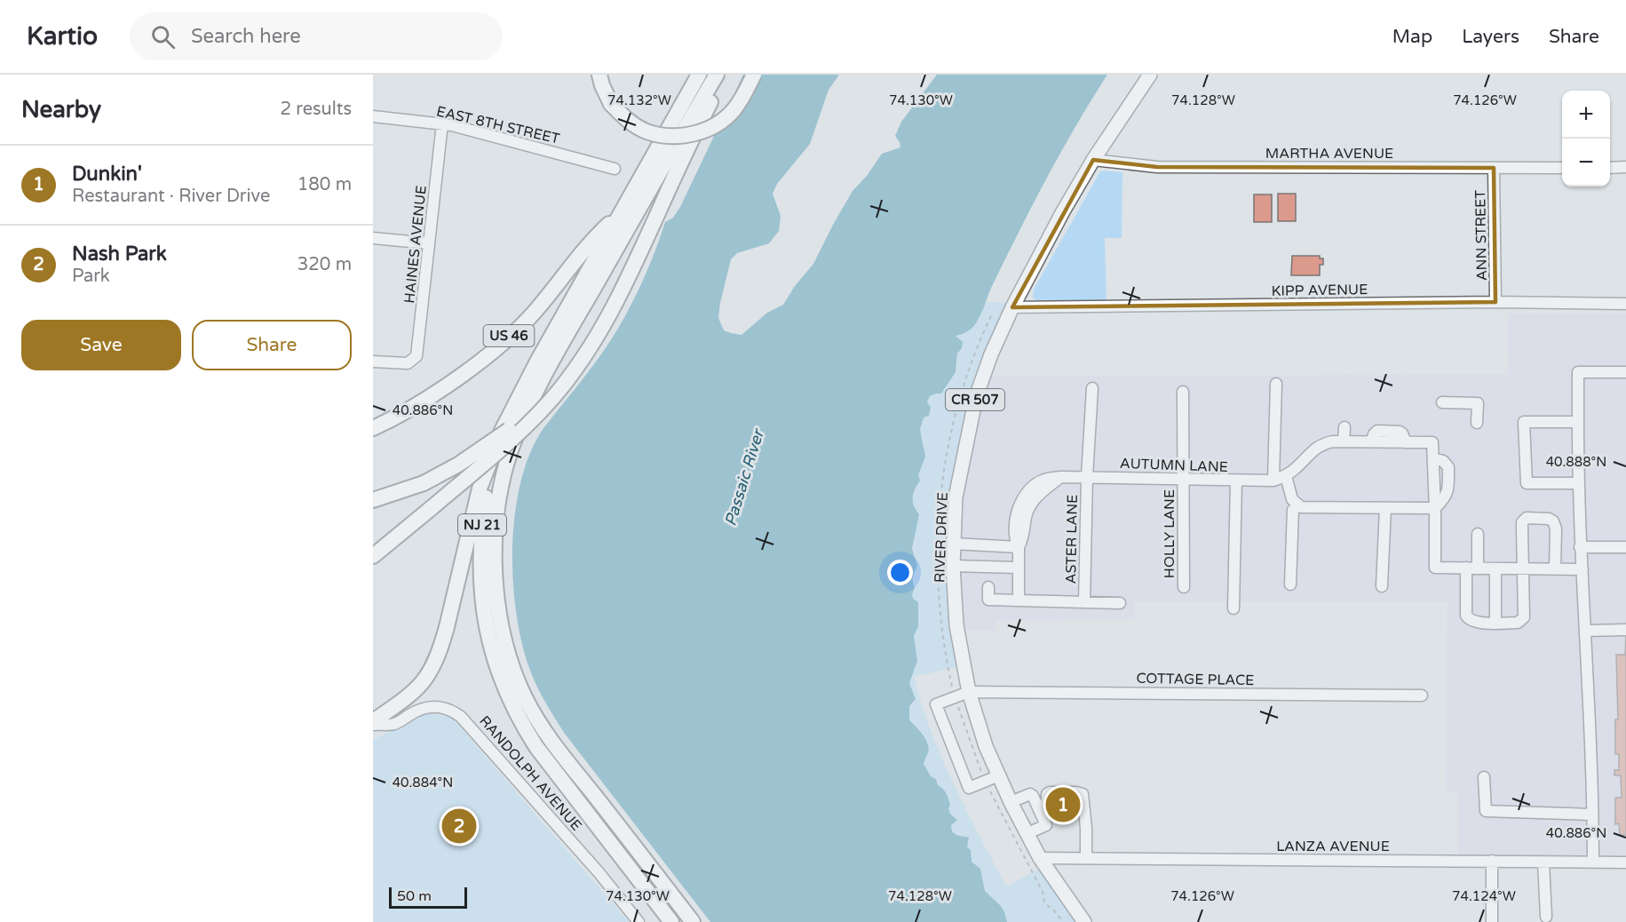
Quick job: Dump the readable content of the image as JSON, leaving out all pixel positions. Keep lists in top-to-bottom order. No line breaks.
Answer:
{"streets":{"highway":["US 46","NJ 21"],"main road":["CR 507","RIVER DRIVE"],"street":["EAST 8TH STREET","MARTHA AVENUE","ANN STREET","HAINES AVENUE","KIPP AVENUE","AUTUMN LANE","HOLLY LANE","ASTER LANE","COTTAGE PLACE","RANDOLPH AVENUE","LANZA AVENUE"]},"crossings":[["EAST 8TH STREET","HAINES AVENUE"],["MARTHA AVENUE","ANN STREET"],["MARTHA AVENUE","RIVER DRIVE"],["ANN STREET","KIPP AVENUE"],["KIPP AVENUE","RIVER DRIVE"],["US 46","NJ 21"],["AUTUMN LANE","HOLLY LANE"],["AUTUMN LANE","ASTER LANE"],["RIVER DRIVE","COTTAGE PLACE"],["RIVER DRIVE","LANZA AVENUE"]],"water":["Passaic River"],"scale_bar":"50 m","page":{"header":"Kartio","search":"Search here","nav":["Map","Layers","Share"],"heading":["Nearby","2 results"],"map_buttons":["+","−"],"list":[{"mark":"1","name":"Dunkin'","note":"Restaurant · River Drive","value":"180 m"},{"mark":"2","name":"Nash Park","note":"Park","value":"320 m"}],"buttons":["Save","Share"],"pins":["1","2"],"scale":"50 m"},"coordinates":["74.132°W","74.130°W","74.128°W","74.126°W","40.886°N","40.888°N","40.884°N","74.124°W"]}
